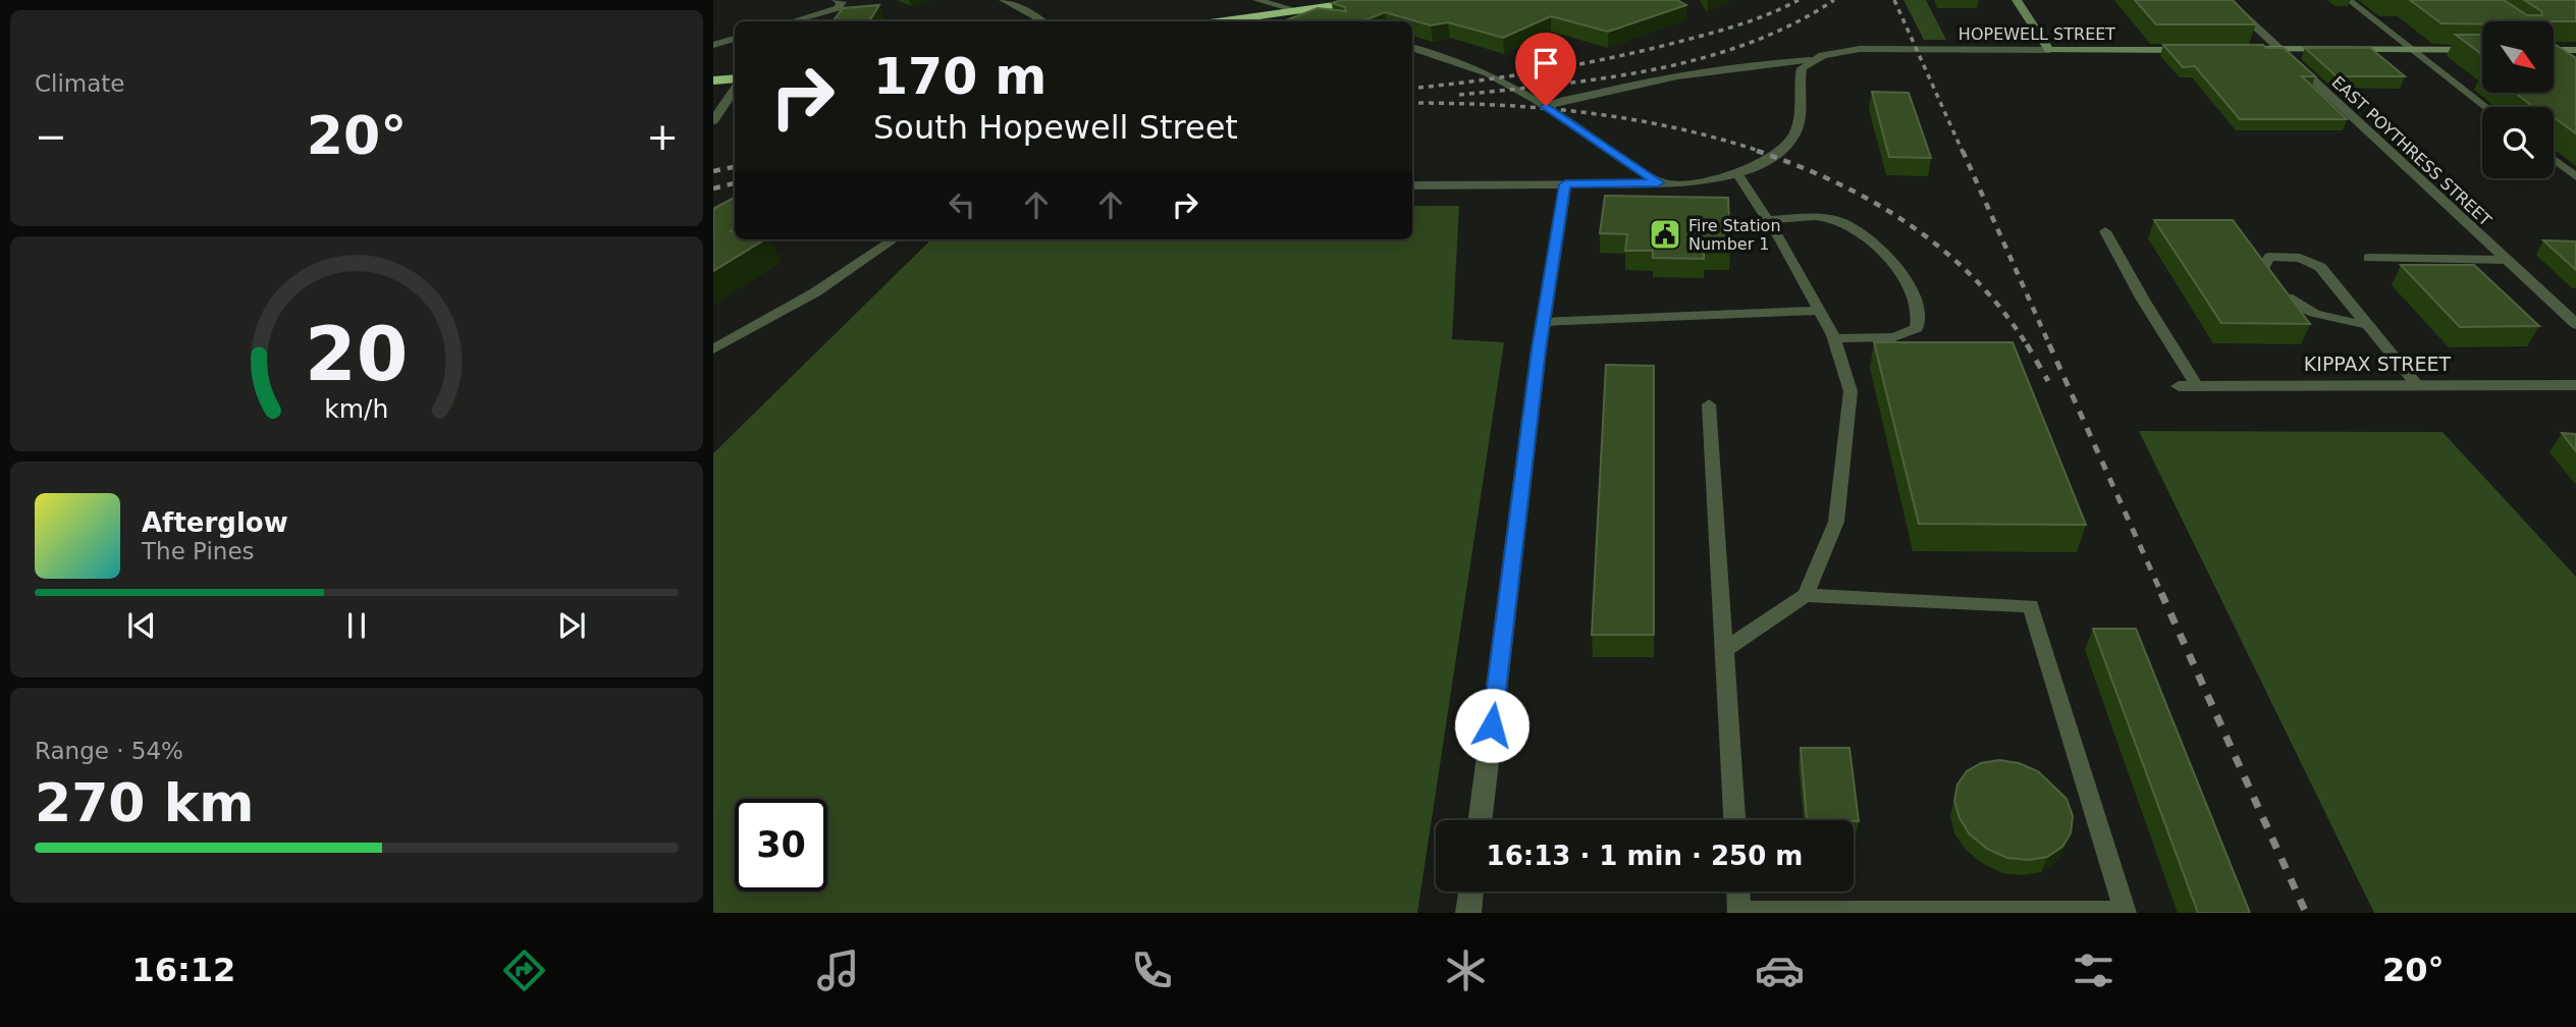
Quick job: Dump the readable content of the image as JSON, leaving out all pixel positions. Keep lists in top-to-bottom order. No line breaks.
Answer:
{"streets":{"street":["HOPEWELL STREET","EAST POYTHRESS STREET","KIPPAX STREET"]},"places":{"public building":["Fire Station Number 1"]},"north":"bottom right","page":{"tile":["Climate",["Range · 54%","270 km"]],"turn":["170 m","South Hopewell Street"],"heat":["−","20°","+"],"song":["Afterglow","The Pines"],"limit":"30","trip":"16:13 · 1 min · 250 m","tabs":["16:12","20°"],"gauge":["20","km/h"]}}
